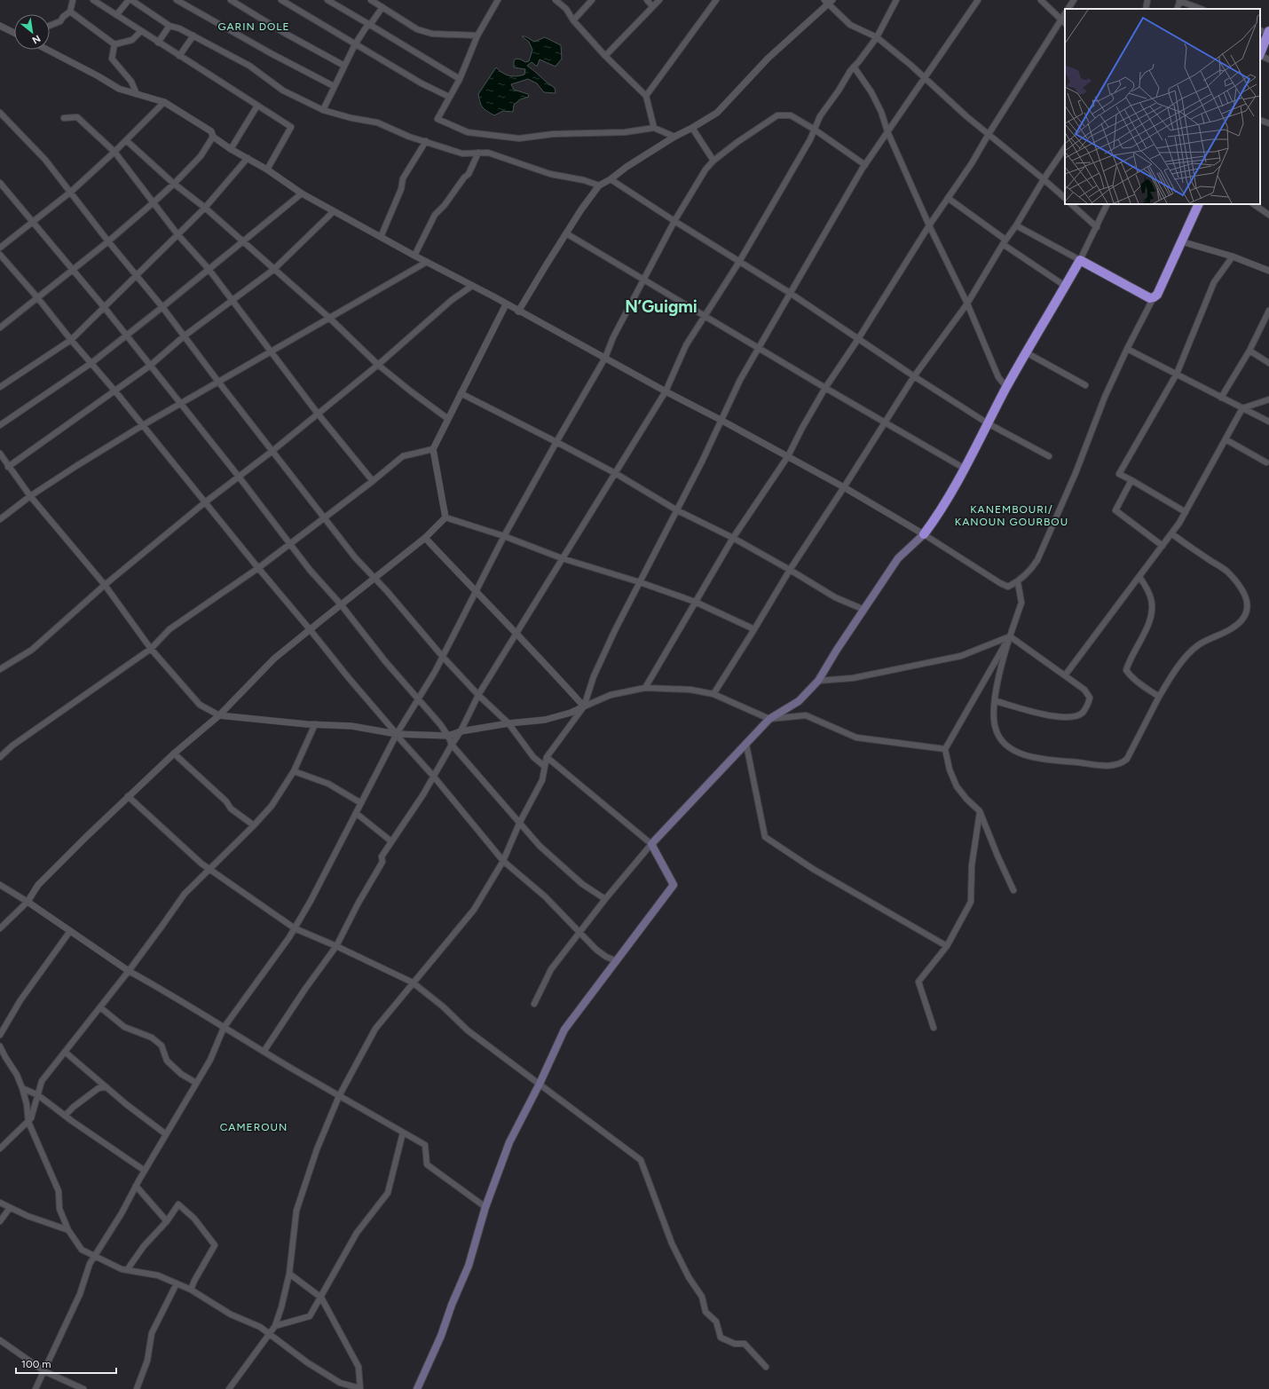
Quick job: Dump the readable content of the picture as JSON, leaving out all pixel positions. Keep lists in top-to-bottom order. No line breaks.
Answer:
{"districts":["GARIN DOLE","N’Guigmi","KANEMBOURI/ KANOUN GOURBOU","CAMEROUN"],"scale_bar":"100 m","north":"bottom right"}
